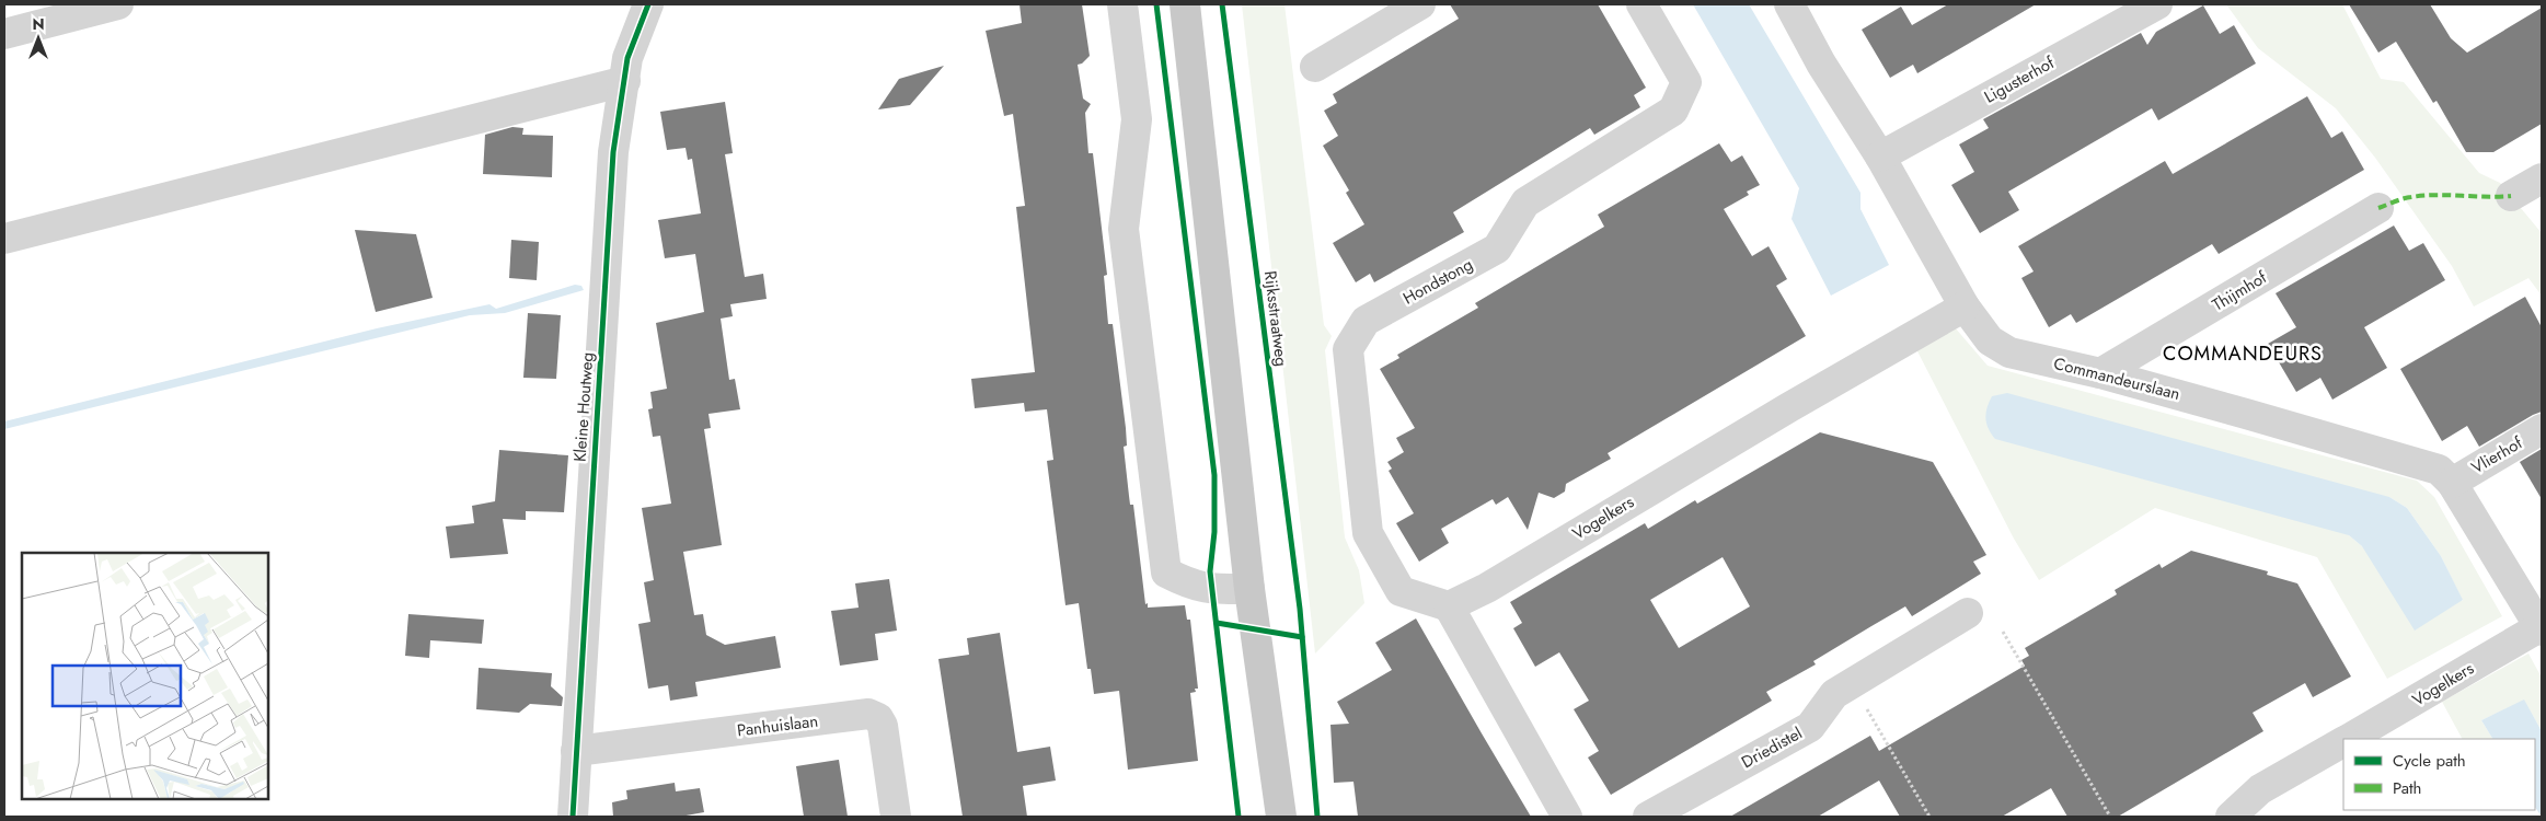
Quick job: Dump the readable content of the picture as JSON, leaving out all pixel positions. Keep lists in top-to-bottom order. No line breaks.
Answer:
{"streets":{"street":["Ligusterhof","Hondstong","Thijmhof","Commandeurslaan","Kleine Houtweg","Vlierhof","Vogelkers","Panhuislaan","Driedistel"],"cycle path":["Rijksstraatweg"]},"crossings":[["Ligusterhof","Commandeurslaan"],["Hondstong","Vogelkers"],["Thijmhof","Commandeurslaan"],["Commandeurslaan","Vlierhof"],["Commandeurslaan","Vogelkers"],["Kleine Houtweg","Panhuislaan"]],"districts":["COMMANDEURS"],"legend":["Cycle path","Path"],"north":"top"}
